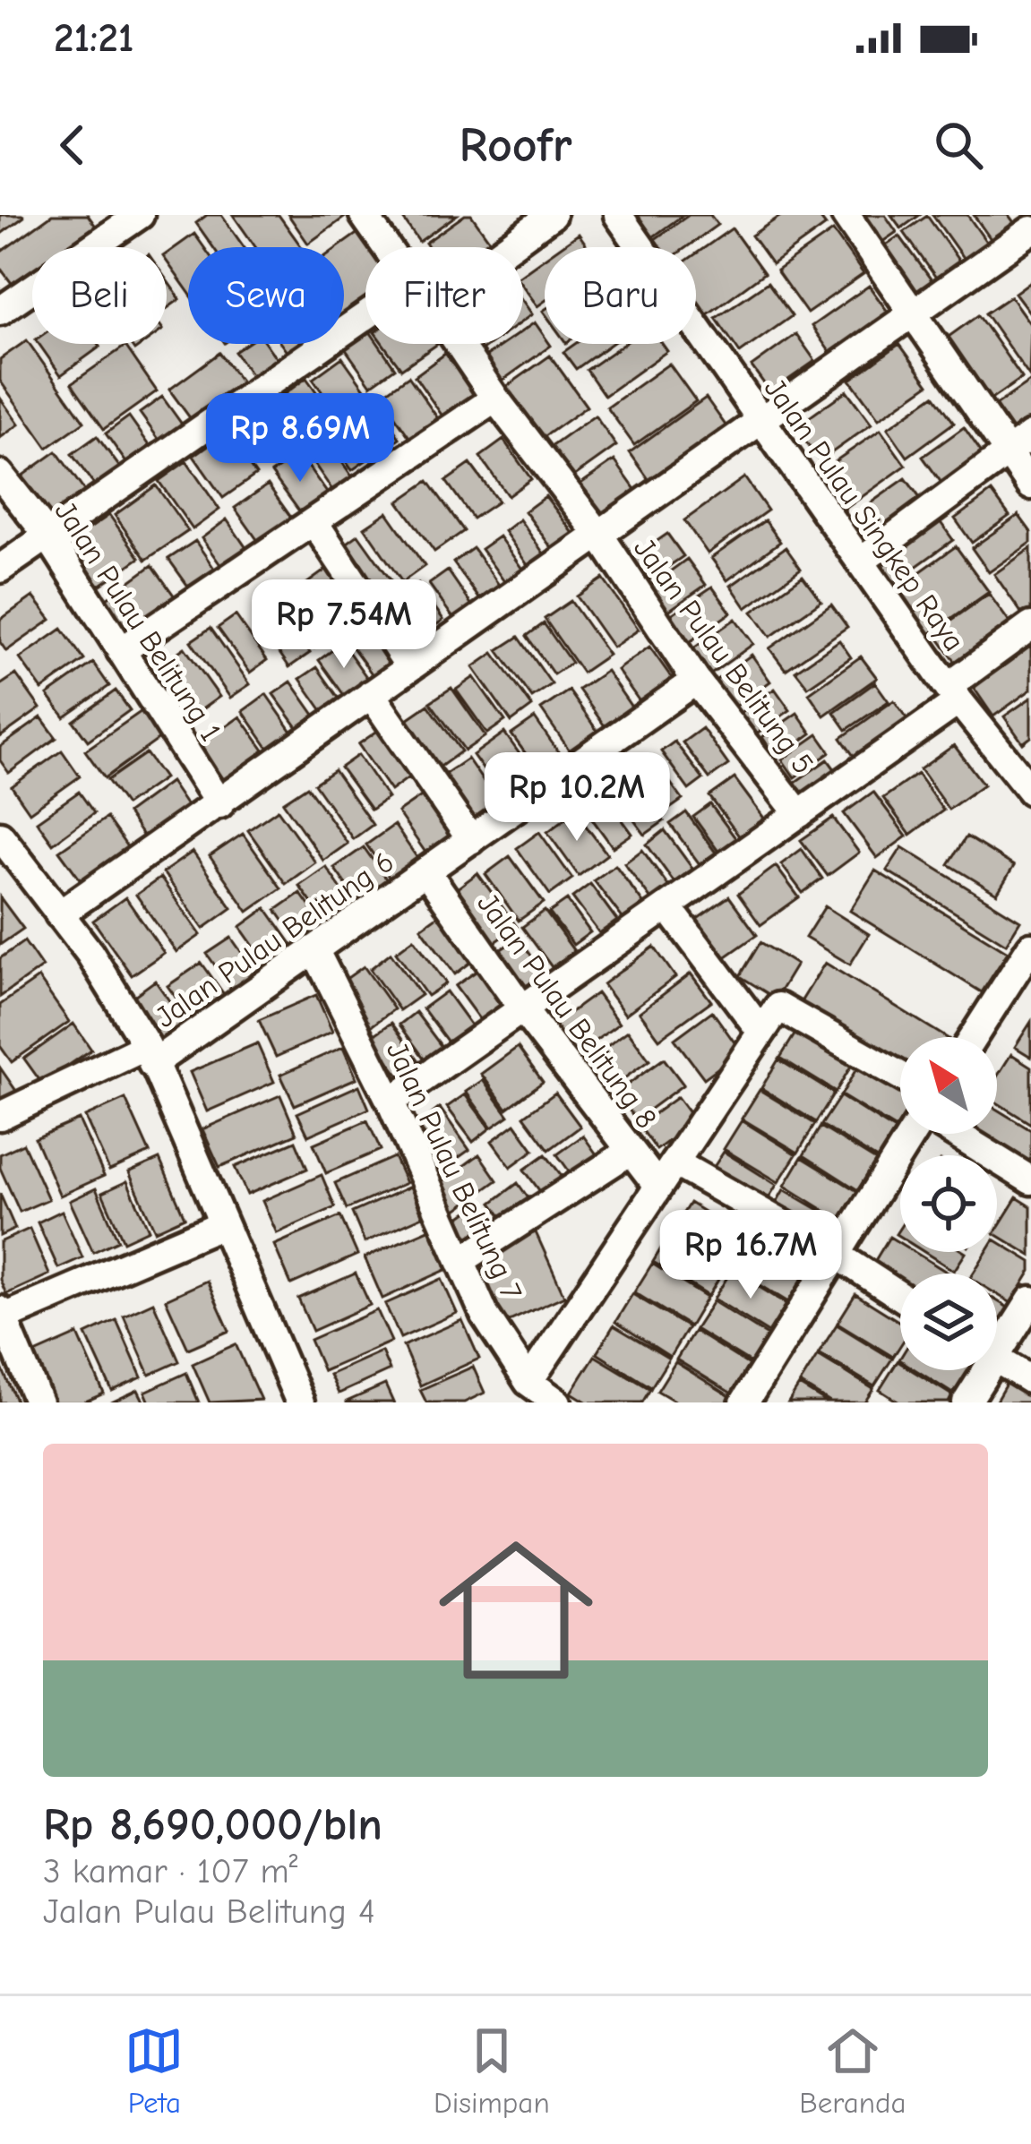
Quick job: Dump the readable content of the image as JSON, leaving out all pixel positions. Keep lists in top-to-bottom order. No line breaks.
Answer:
{"streets":{"street":["Jalan Pulau Singkep Raya","Jalan Pulau Belitung 1","Jalan Pulau Belitung 5","Jalan Pulau Belitung 6","Jalan Pulau Belitung 8","Jalan Pulau Belitung 7"]},"crossings":[["Jalan Pulau Belitung 5","Jalan Pulau Belitung 6"],["Jalan Pulau Belitung 6","Jalan Pulau Belitung 8"],["Jalan Pulau Belitung 6","Jalan Pulau Belitung 7"]],"north":"top left","page":{"status":"21:21","header":"Roofr","chip":["Beli","Sewa","Filter","Baru"],"price":["Rp 8.69M","Rp 7.54M","Rp 10.2M","Rp 16.7M"],"list":[{"name":"Rp 8,690,000/bln","note":"3 kamar · 107 m² · Jalan Pulau Belitung 4"}],"tabs":["Peta","Disimpan","Beranda"]}}
